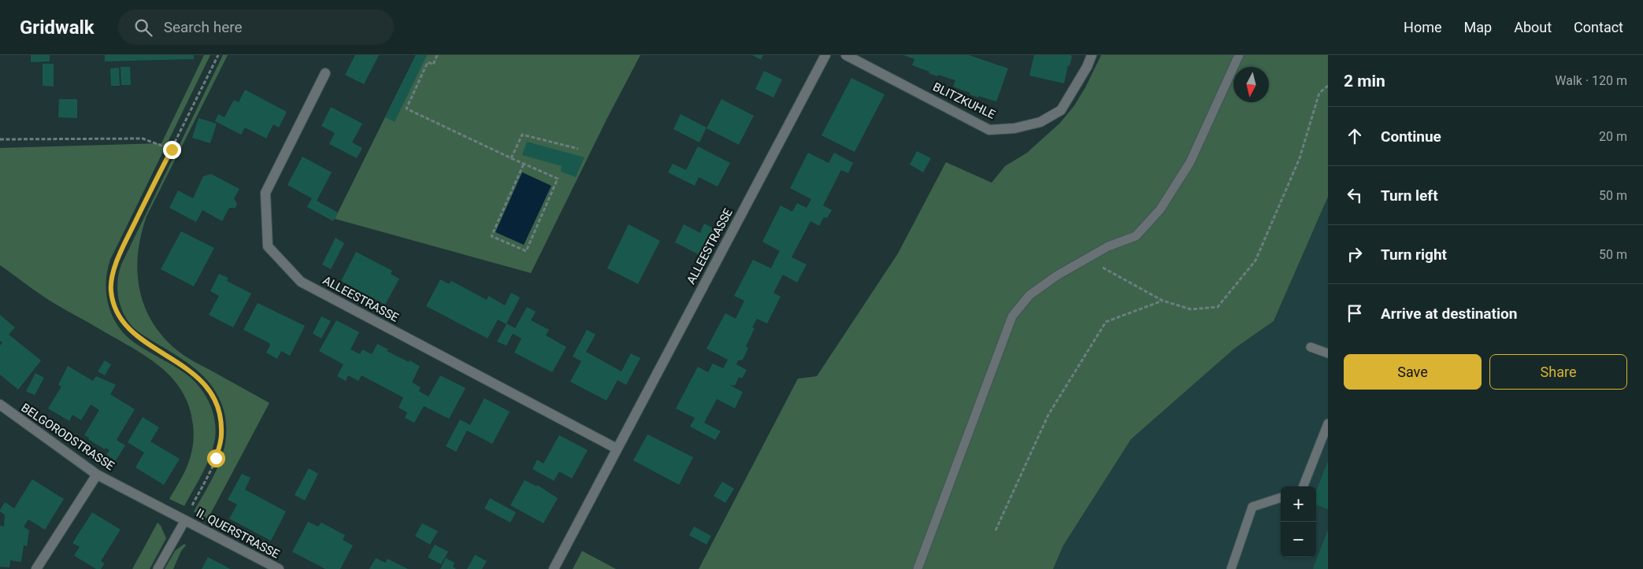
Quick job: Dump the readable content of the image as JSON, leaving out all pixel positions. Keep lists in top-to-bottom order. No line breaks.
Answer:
{"streets":{"street":["BLITZKUHLE","ALLEESTRASSE","BELGORODSTRASSE","II. QUERSTRASSE"]},"crossings":[["BELGORODSTRASSE","II. QUERSTRASSE"]],"north":"bottom","page":{"header":"Gridwalk","search":"Search here","nav":["Home","Map","About","Contact"],"heading":["2 min","Walk · 120 m"],"list":[["Continue","20 m"],["Turn left","50 m"],["Turn right","50 m"],"Arrive at destination"],"buttons":["Save","Share"],"map_buttons":["+","−"]}}
